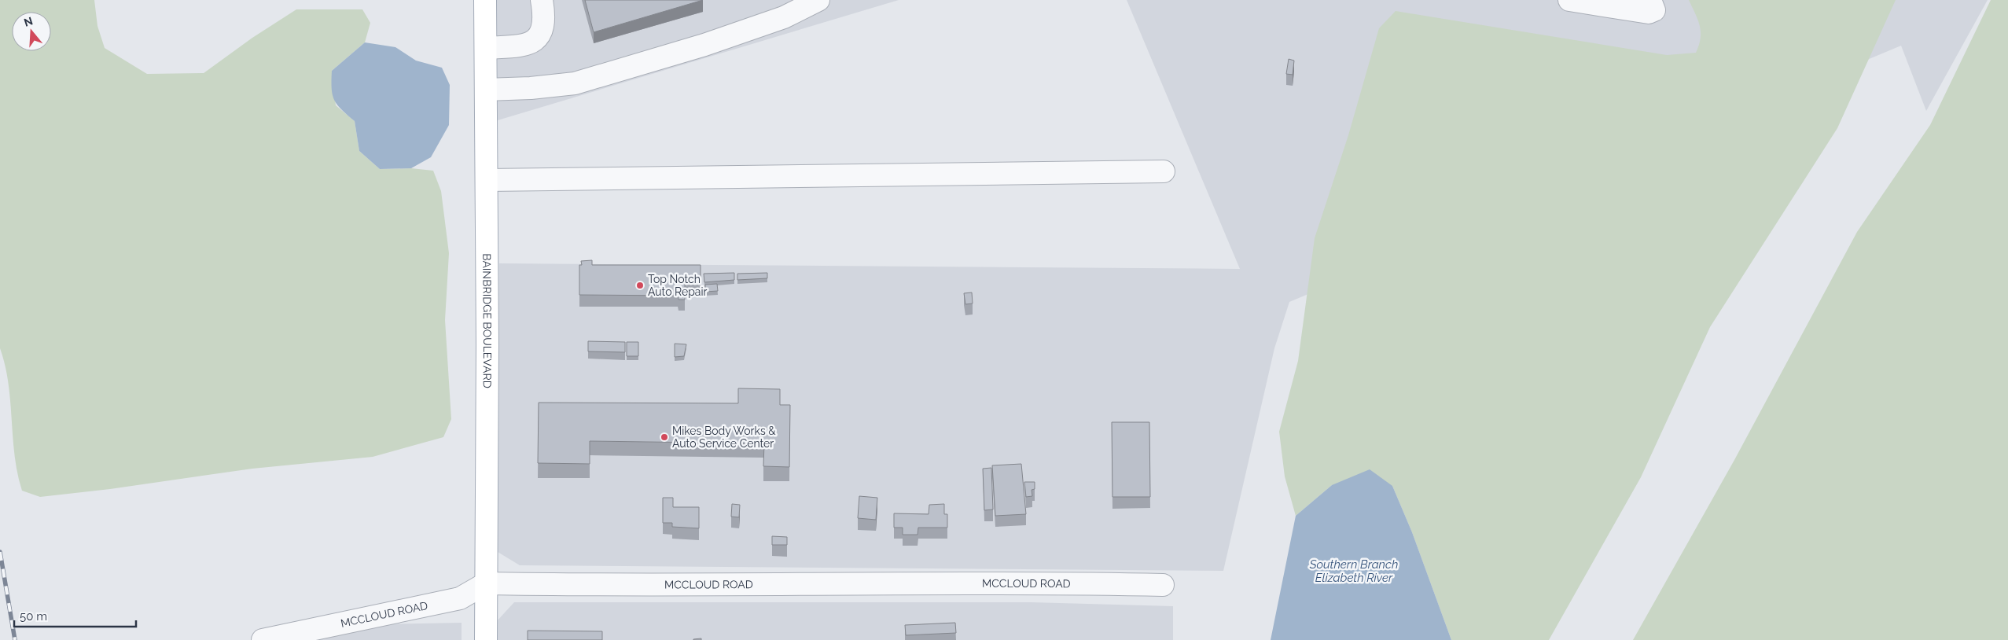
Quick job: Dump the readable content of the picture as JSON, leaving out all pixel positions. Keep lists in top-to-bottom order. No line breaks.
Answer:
{"streets":{"main road":["BAINBRIDGE BOULEVARD"],"street":["MCCLOUD ROAD"]},"crossings":[["BAINBRIDGE BOULEVARD","MCCLOUD ROAD"]],"water":["Southern Branch Elizabeth River"],"places":["Top Notch Auto Repair","Mikes Body Works & Auto Service Center"],"scale_bar":"50 m","north":"top"}
